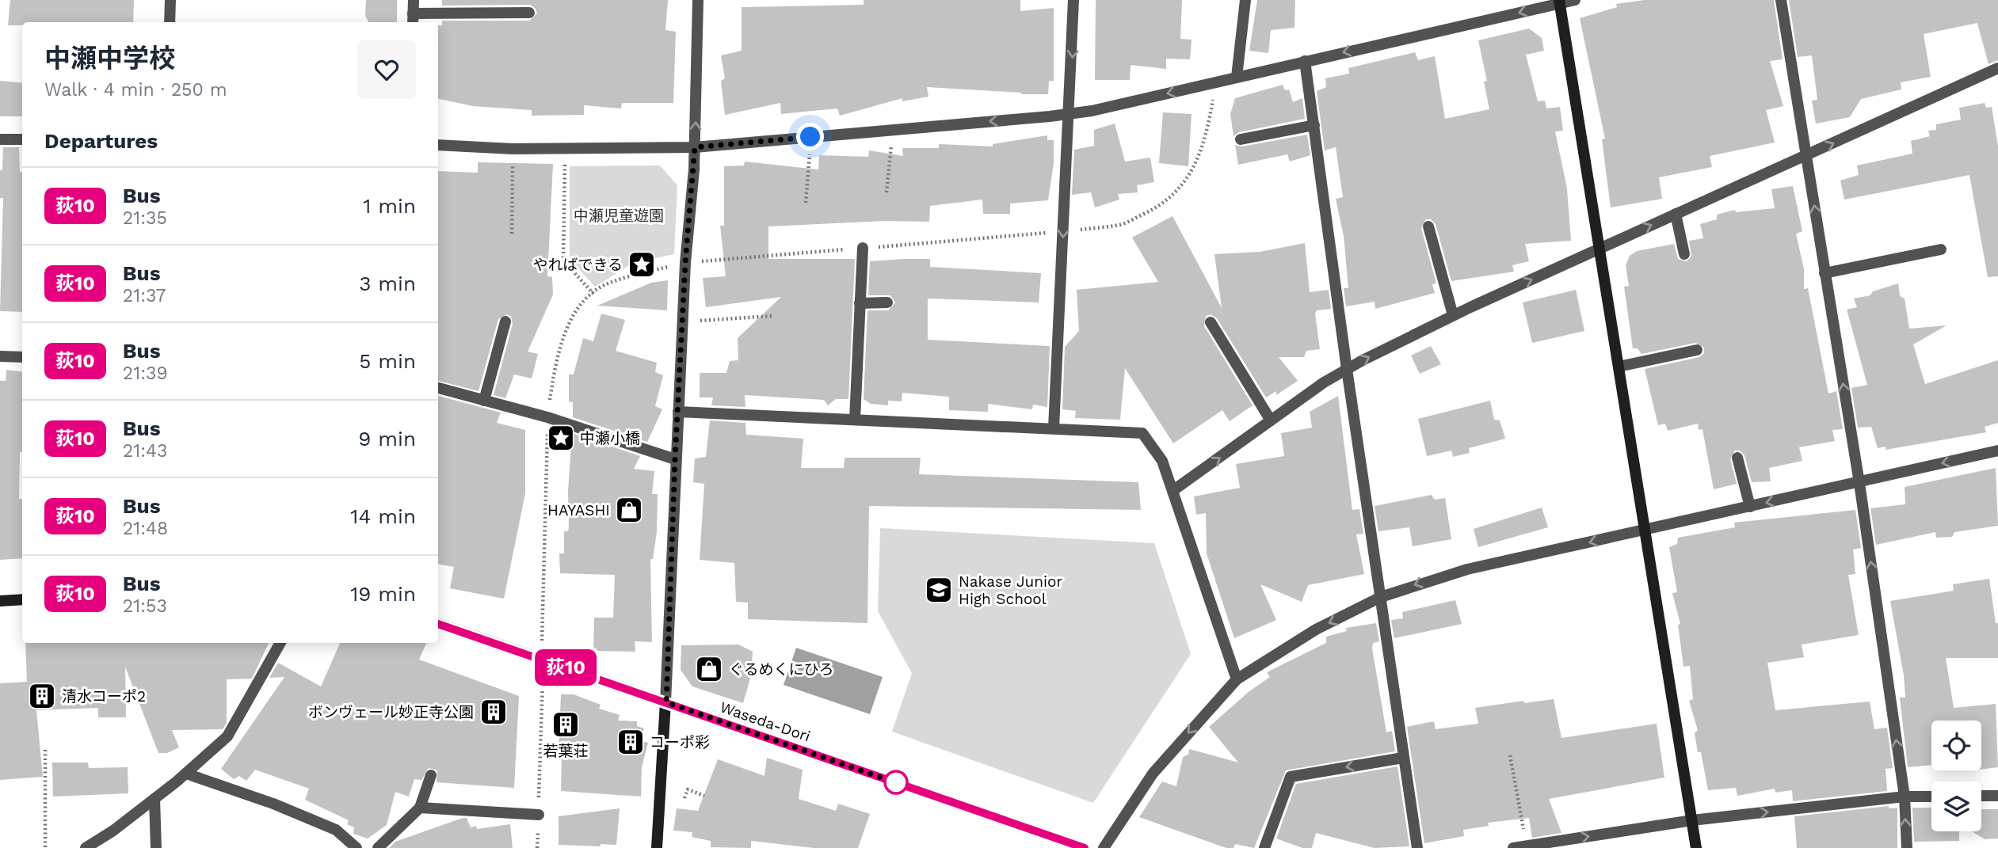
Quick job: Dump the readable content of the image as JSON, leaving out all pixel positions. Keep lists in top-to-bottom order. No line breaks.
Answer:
{"streets":{"street":["Waseda-Dori"]},"parks":["中瀬児童遊園"],"places":{"place":["やればできる","中瀬小橋"],"shop":["HAYASHI","ぐるめくにひろ"],"school or university":["Nakase Junior High School"],"building":["清水コーポ2","ボンヴェール妙正寺公園","若葉荘","コーポ彩"]},"lines":["bus line 荻10"],"page":{"on_map":"荻10","heading":[["中瀬中学校","Walk · 4 min · 250 m"],"Departures"],"list":[{"mark":"荻10","name":"Bus","note":"21:35","value":"1 min"},{"mark":"荻10","name":"Bus","note":"21:37","value":"3 min"},{"mark":"荻10","name":"Bus","note":"21:39","value":"5 min"},{"mark":"荻10","name":"Bus","note":"21:43","value":"9 min"},{"mark":"荻10","name":"Bus","note":"21:48","value":"14 min"},{"mark":"荻10","name":"Bus","note":"21:53","value":"19 min"}]}}
